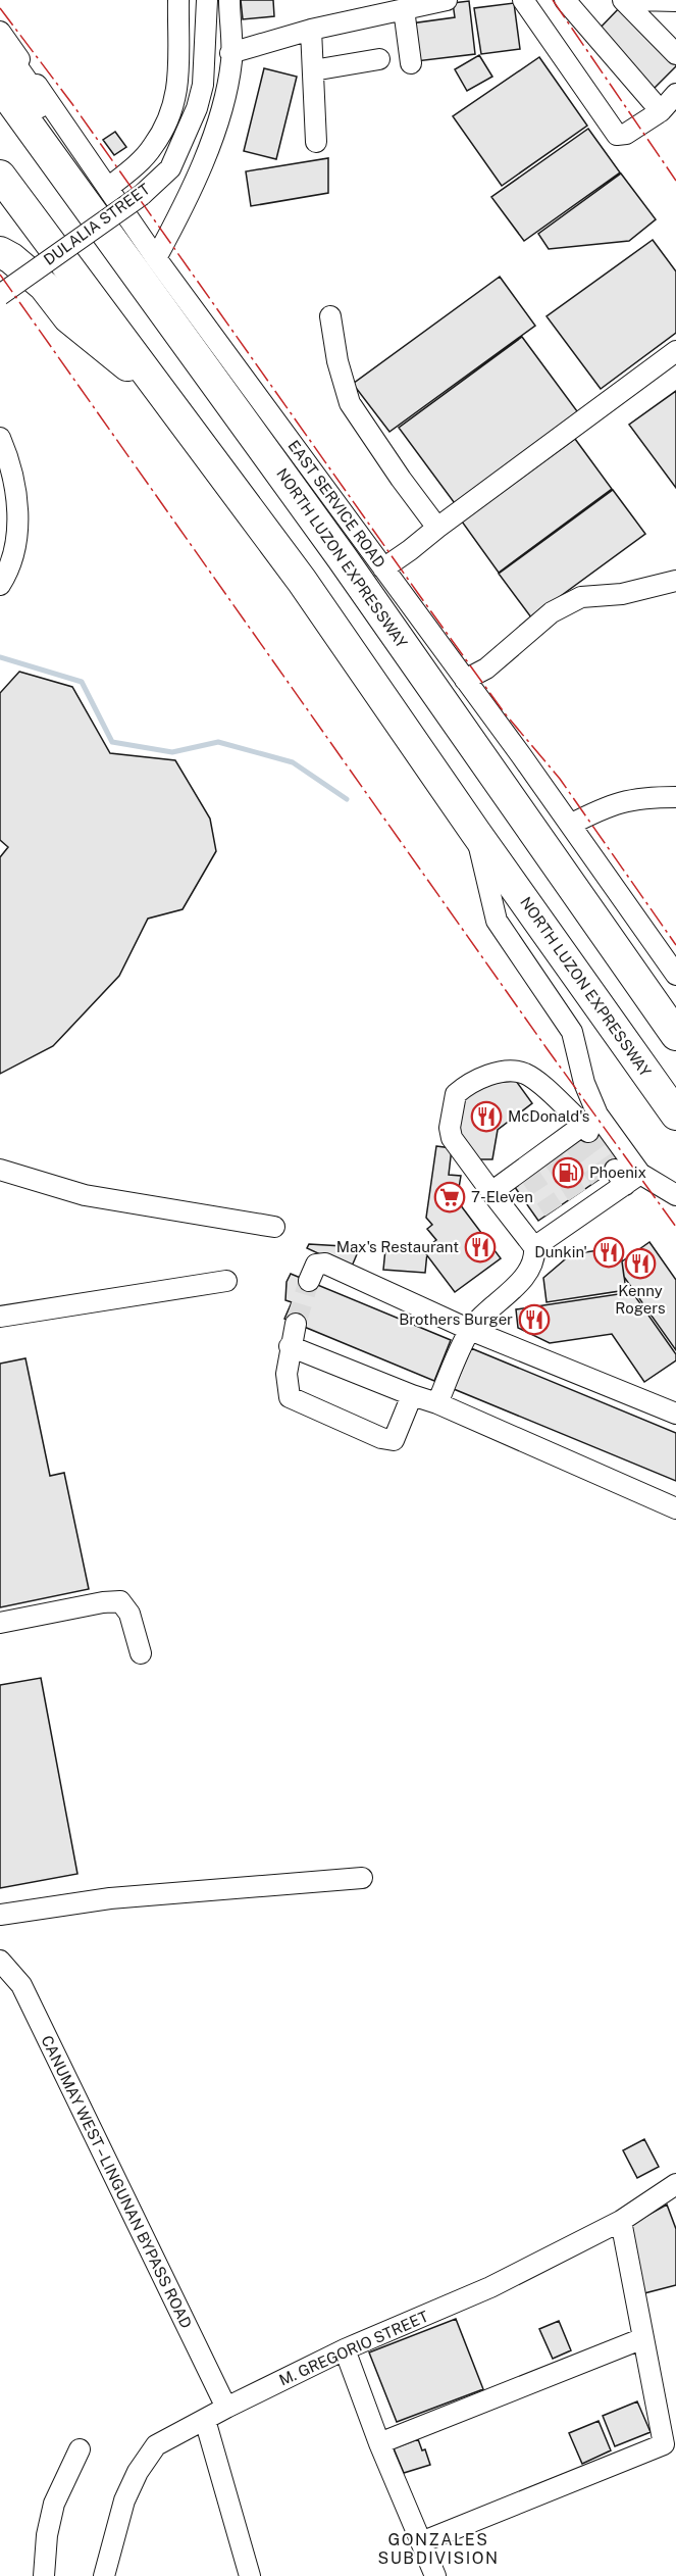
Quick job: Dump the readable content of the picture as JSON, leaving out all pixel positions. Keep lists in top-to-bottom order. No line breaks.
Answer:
{"streets":{"highway":["NORTH LUZON EXPRESSWAY"],"street":["DULALIA STREET","EAST SERVICE ROAD","CANUMAY WEST – LINGUNAN BYPASS ROAD","M. GREGORIO STREET"]},"crossings":[["CANUMAY WEST – LINGUNAN BYPASS ROAD","M. GREGORIO STREET"]],"districts":["GONZALES SUBDIVISION"],"places":{"restaurant":["McDonald's","Max's Restaurant","Dunkin'","Kenny Rogers","Brothers Burger"],"fuel station":["Phoenix"],"supermarket":["7-Eleven"]}}
